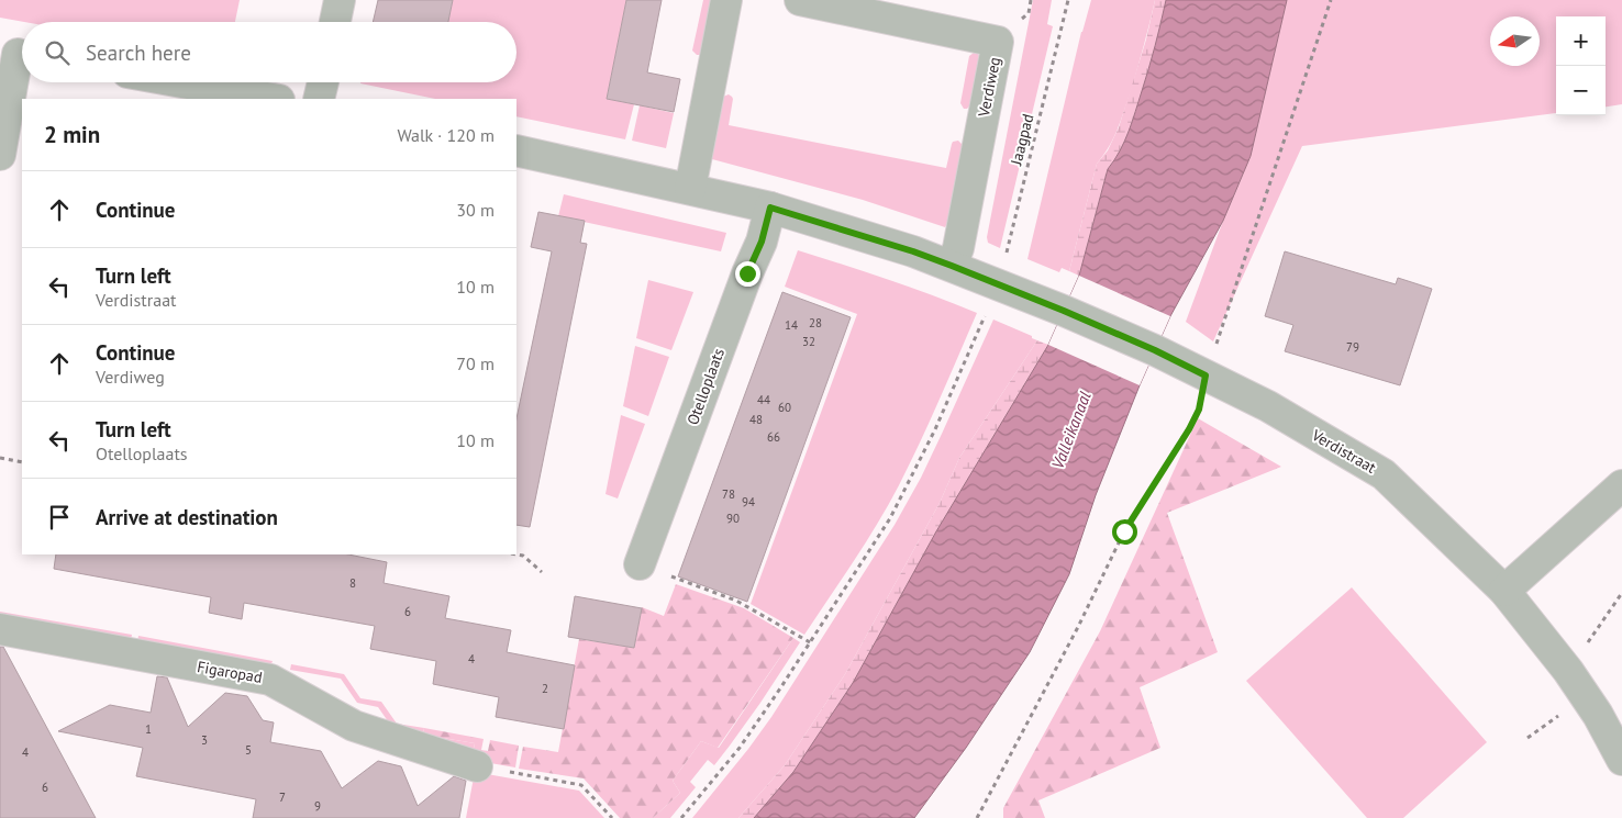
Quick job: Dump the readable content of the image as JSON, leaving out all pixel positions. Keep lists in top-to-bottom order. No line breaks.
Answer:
{"streets":{"street":["Verdiweg","Otelloplaats","Verdistraat","Figaropad"],"path":["Jaagpad"]},"crossings":[["Jaagpad","Verdistraat"]],"water":["Valleikanaal"],"house_numbers":["28","14","32","79","44","60","48","66","78","94","90","8","6","4","2","1","3","5","4","6","7","9"],"north":"left","page":{"map_buttons":["+","−"],"search":"Search here","heading":["2 min","Walk · 120 m"],"list":[["Continue","30 m"],["Turn left","Verdistraat","10 m"],["Continue","Verdiweg","70 m"],["Turn left","Otelloplaats","10 m"],"Arrive at destination"]}}
